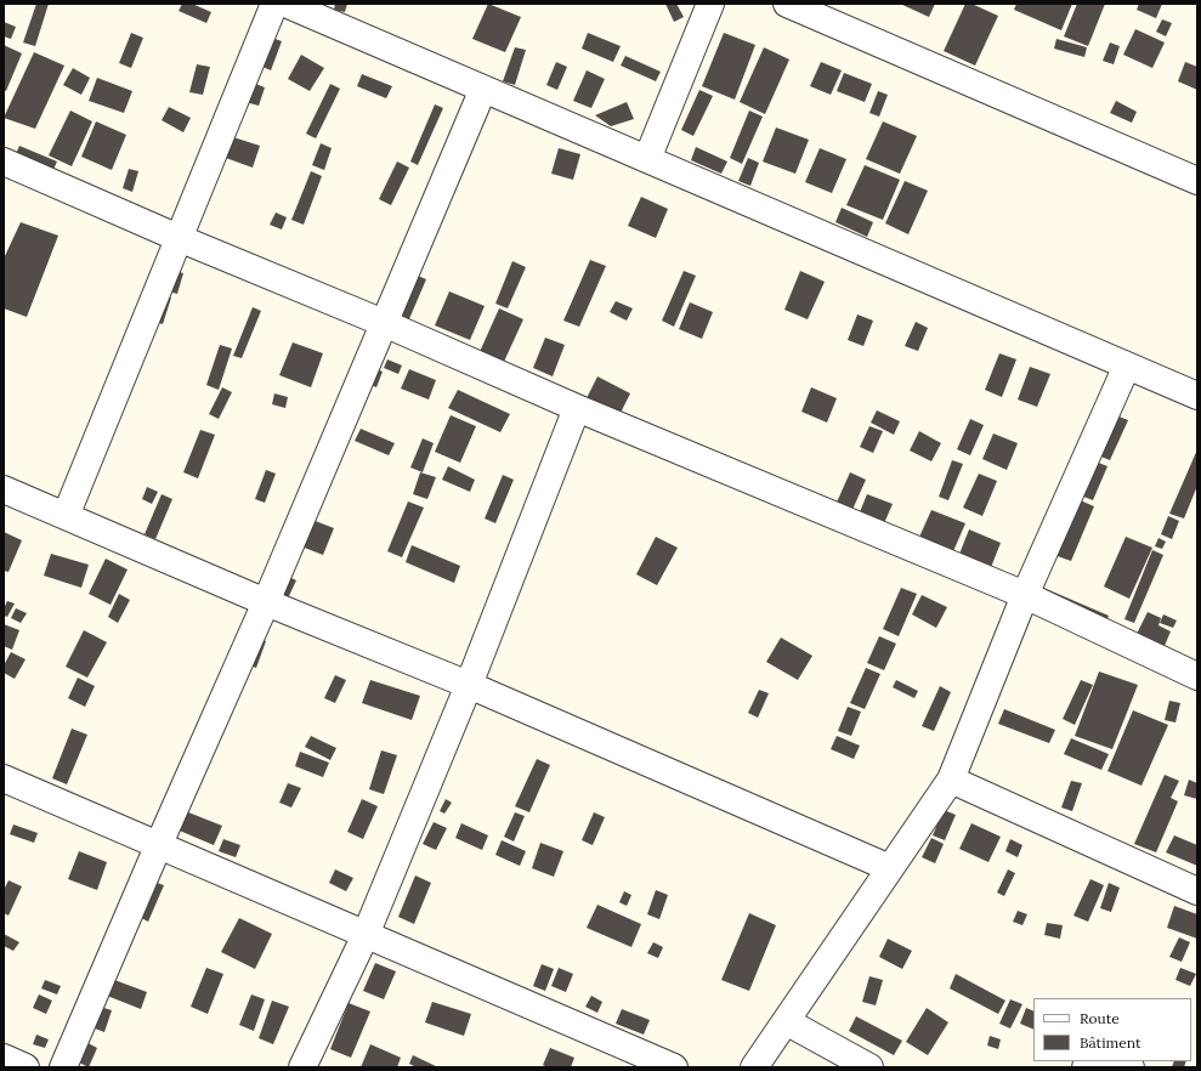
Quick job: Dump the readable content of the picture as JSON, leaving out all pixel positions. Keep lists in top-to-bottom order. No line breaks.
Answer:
{"legend":["Route","Bâtiment"]}
